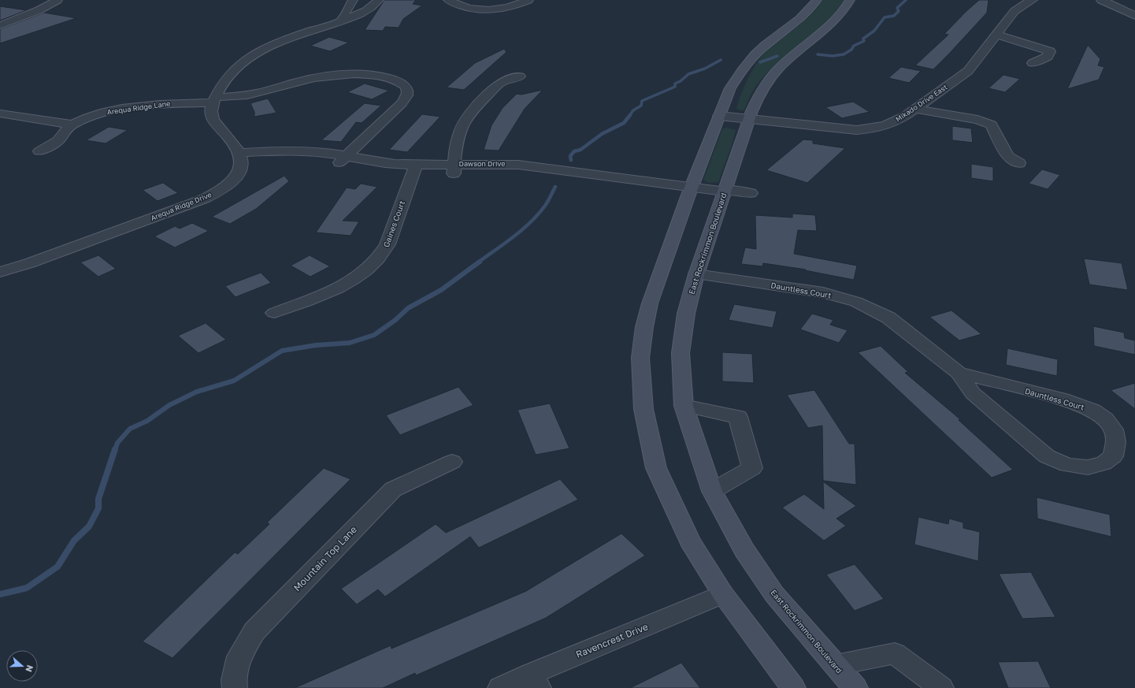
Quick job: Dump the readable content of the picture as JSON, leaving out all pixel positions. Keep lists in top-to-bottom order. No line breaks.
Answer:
{"streets":{"main road":["East Rockrimmon Boulevard"],"street":["Mikado Drive East","Arequa Ridge Lane","Dawson Drive","Arequa Ridge Drive","Gaines Court","Dauntless Court","Mountain Top Lane","Ravencrest Drive"]},"crossings":[["Mikado Drive East","East Rockrimmon Boulevard"],["Arequa Ridge Lane","Dawson Drive"],["Dawson Drive","Arequa Ridge Drive"],["Dawson Drive","Gaines Court"],["Dawson Drive","East Rockrimmon Boulevard"],["East Rockrimmon Boulevard","Dauntless Court"]],"north":"right"}
